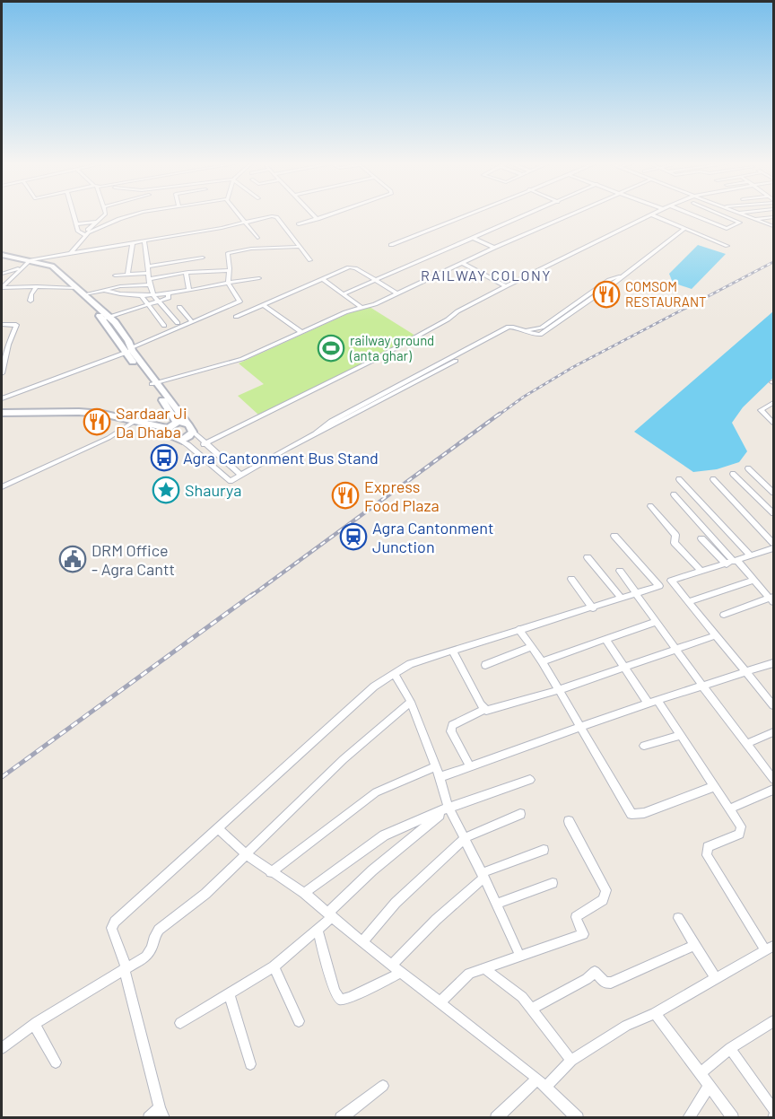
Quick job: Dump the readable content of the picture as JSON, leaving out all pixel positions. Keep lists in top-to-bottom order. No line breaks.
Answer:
{"districts":["RAILWAY COLONY"],"places":{"restaurant":["COMSOM RESTAURANT","Sardaar Ji Da Dhaba","Express Food Plaza"],"sports":["railway ground (anta ghar)"],"bus stop":["Agra Cantonment Bus Stand"],"place":["Shaurya"],"station":["Agra Cantonment Junction"],"public building":["DRM Office - Agra Cantt"]}}
